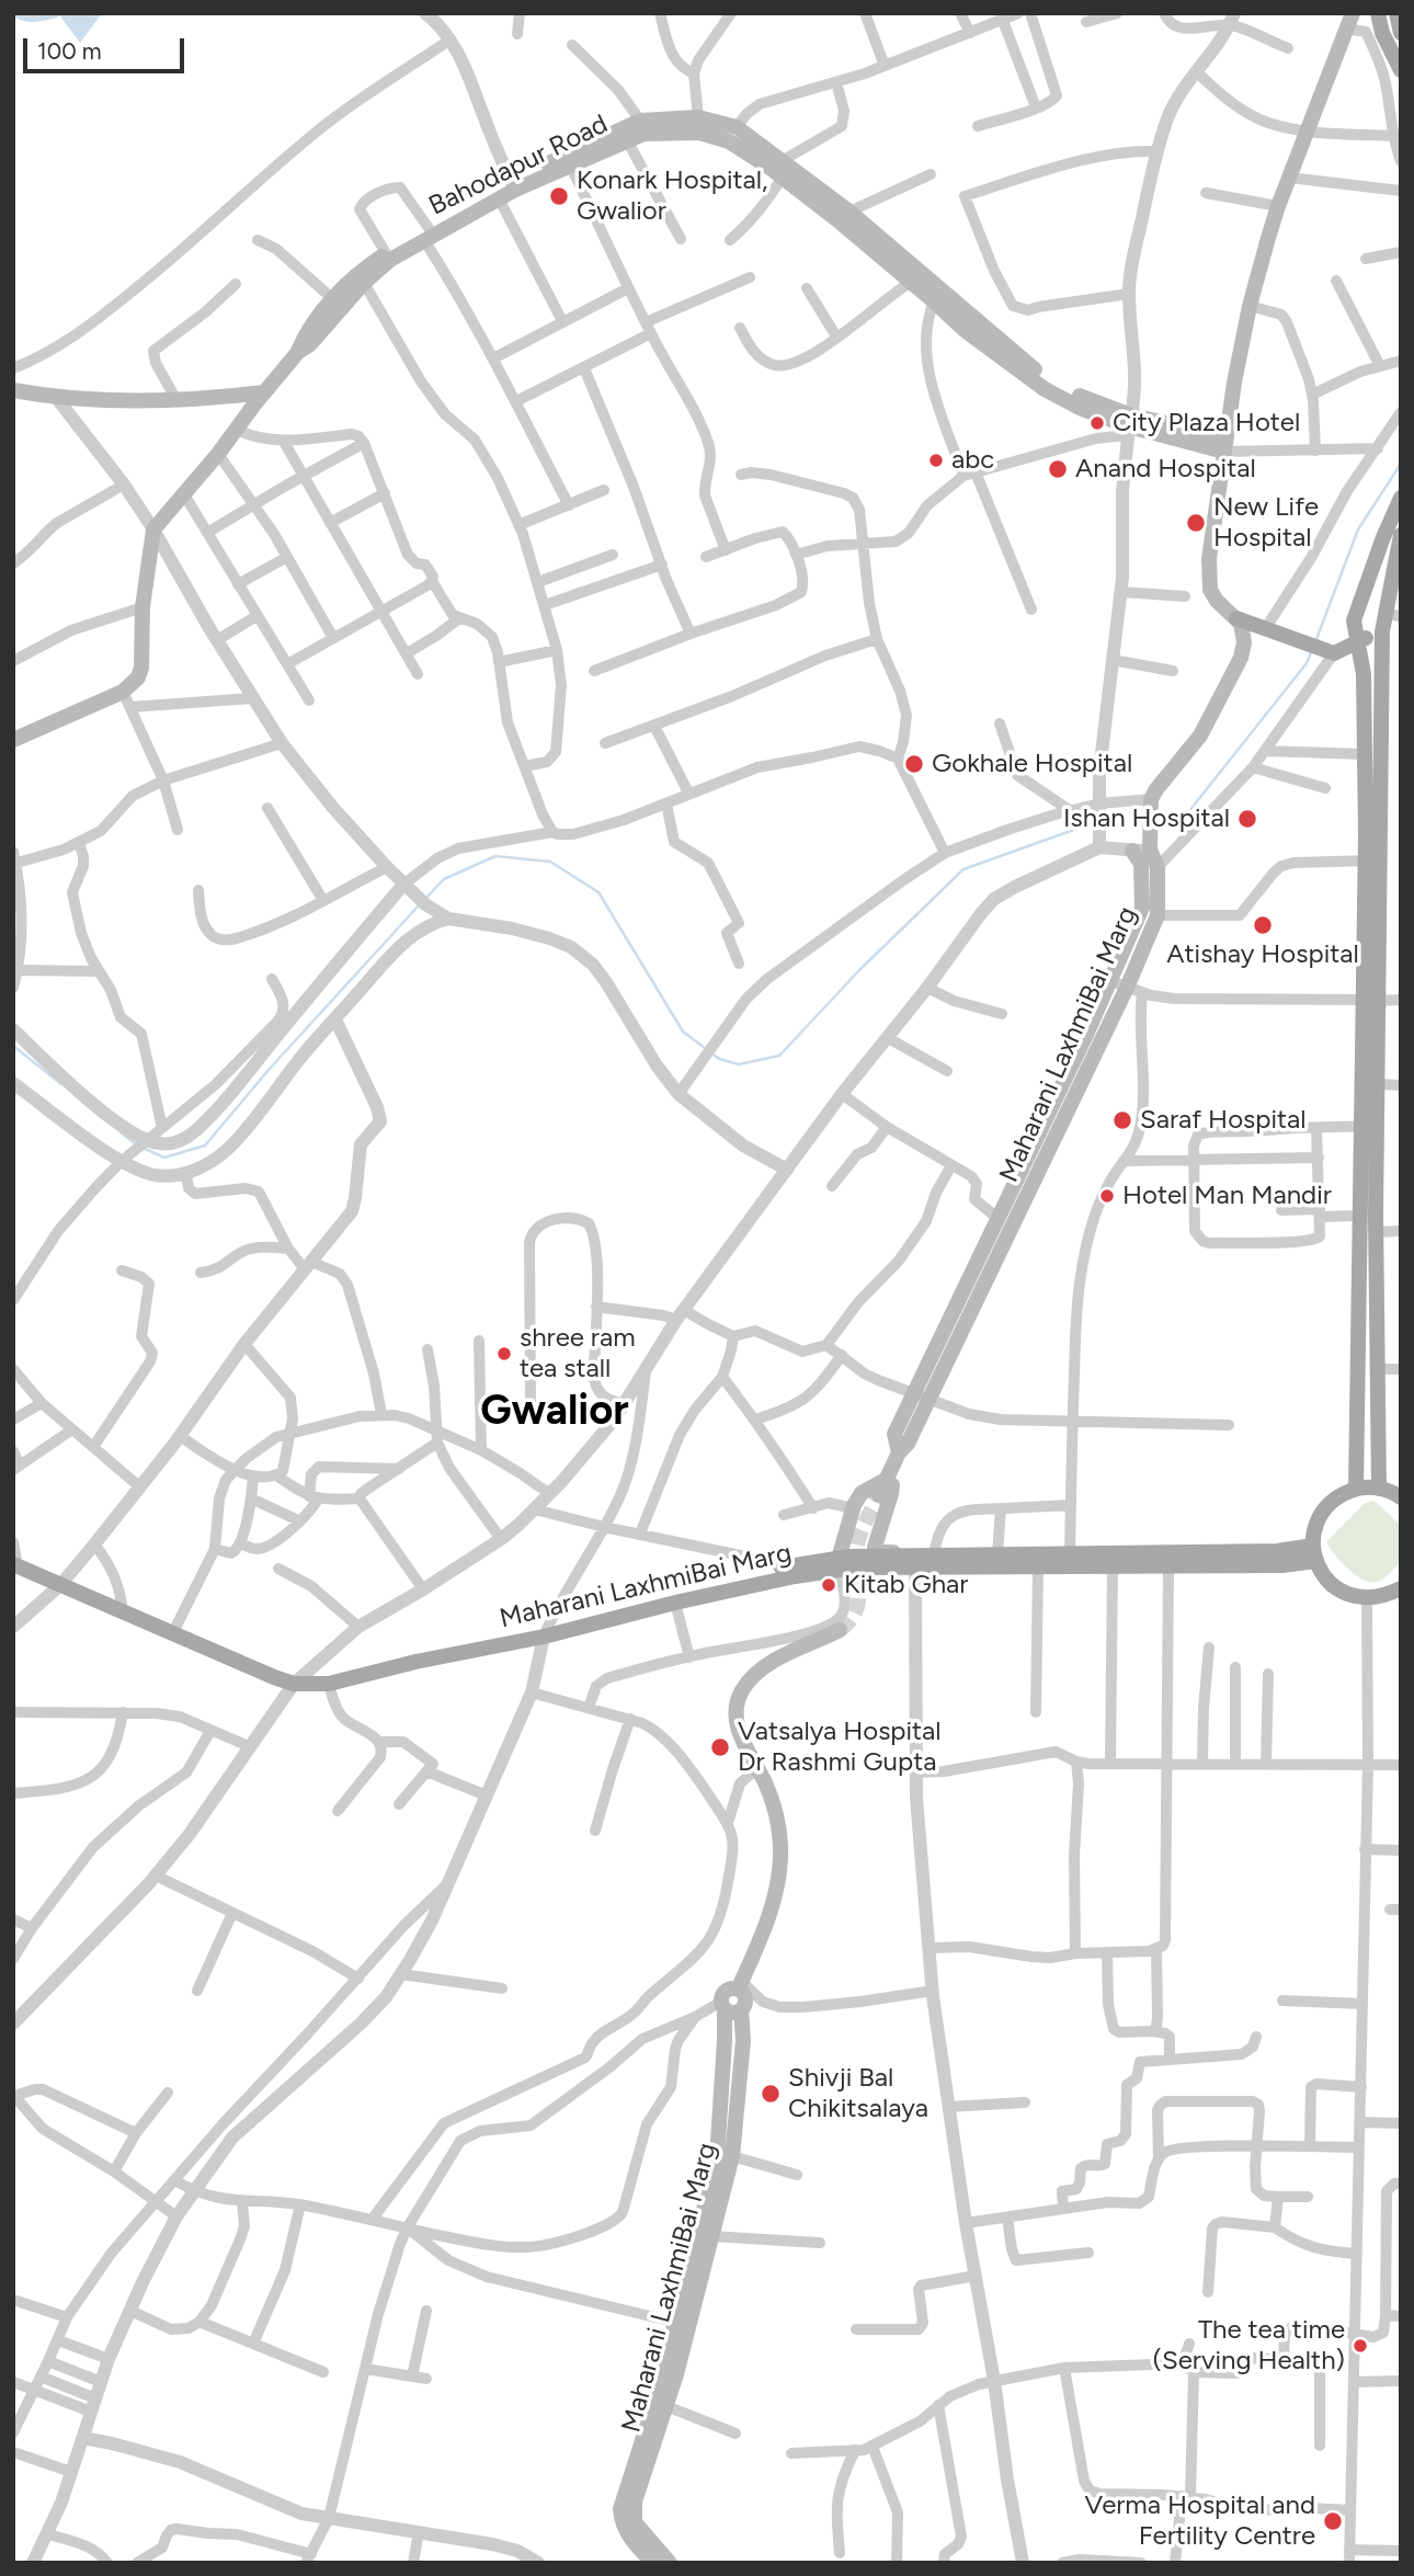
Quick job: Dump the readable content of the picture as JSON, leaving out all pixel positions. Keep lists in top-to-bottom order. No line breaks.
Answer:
{"streets":{"main road":["Bahodapur Road","Maharani LaxhmiBai Marg"]},"districts":["Gwalior"],"places":["Konark Hospital, Gwalior","City Plaza Hotel","abc","Anand Hospital","New Life Hospital","Gokhale Hospital","Ishan Hospital","Atishay Hospital","Saraf Hospital","Hotel Man Mandir","shree ram tea stall","Kitab Ghar","Vatsalya Hospital Dr Rashmi Gupta","Shivji Bal Chikitsalaya","The tea time (Serving Health)","Verma Hospital and Fertility Centre"],"scale_bar":"100 m"}
